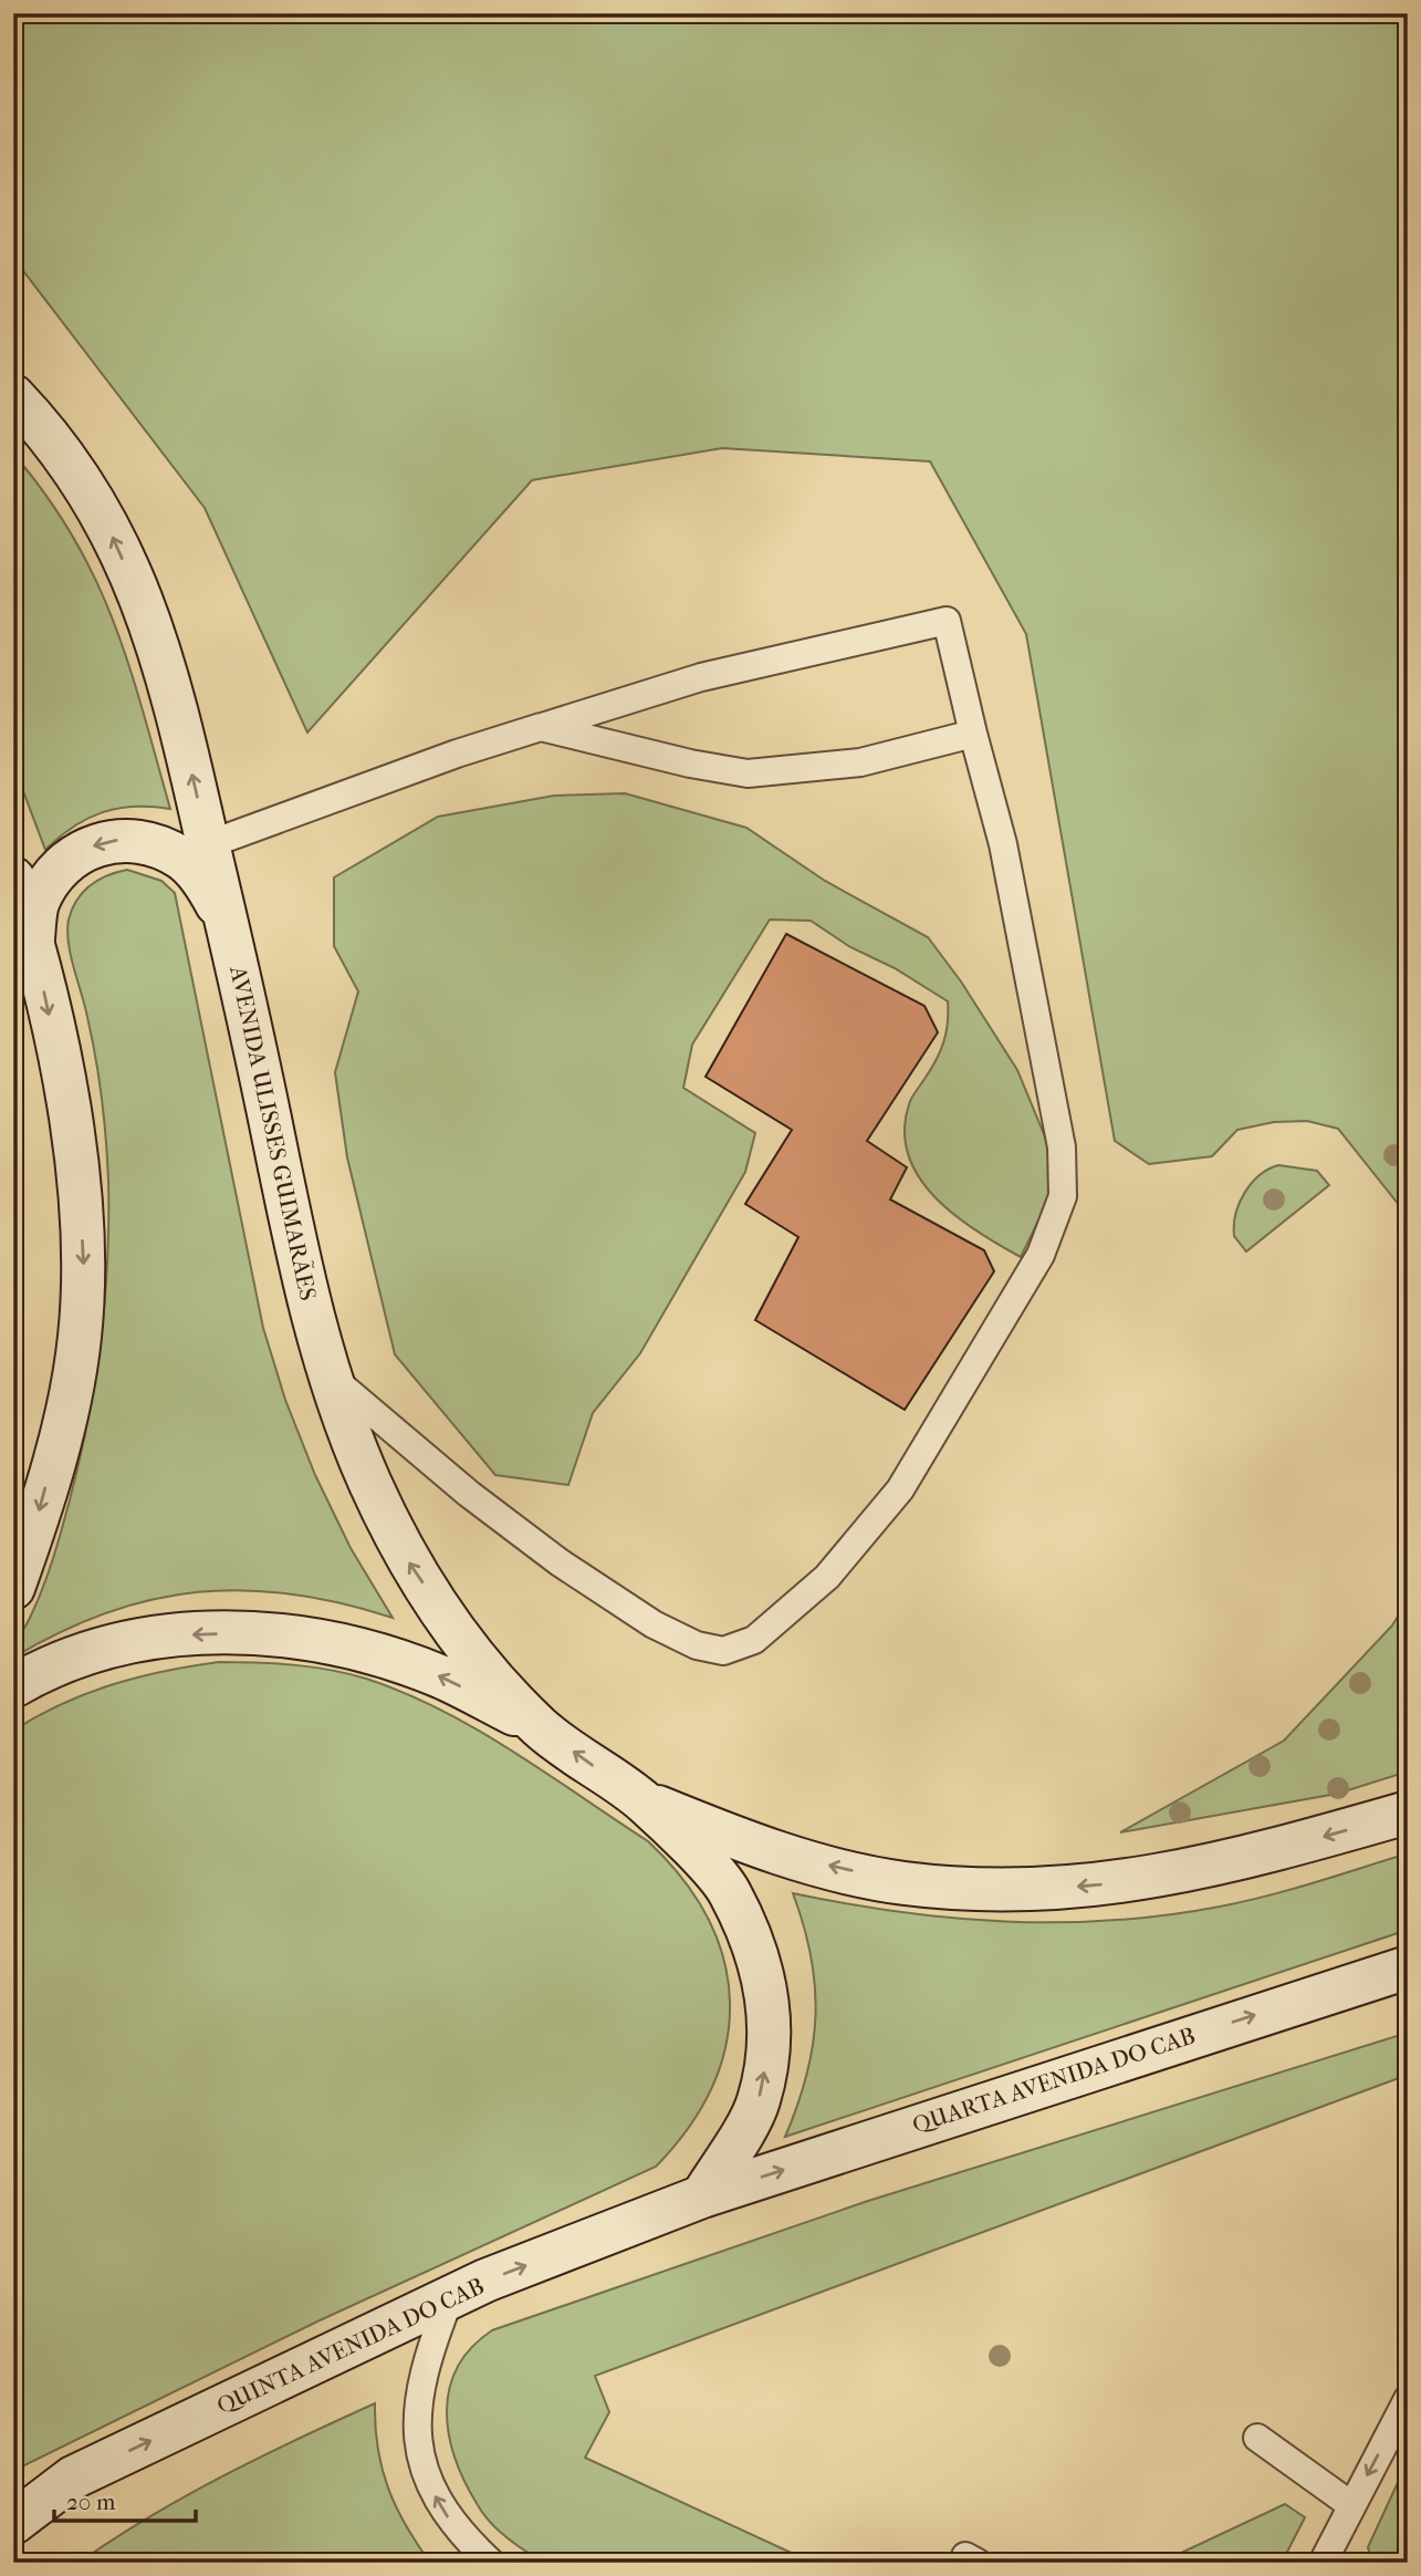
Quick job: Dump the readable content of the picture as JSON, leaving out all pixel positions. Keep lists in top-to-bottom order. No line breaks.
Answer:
{"streets":{"main road":["AVENIDA ULISSES GUIMARÃES","QUARTA AVENIDA DO CAB","QUINTA AVENIDA DO CAB"]},"crossings":[["QUARTA AVENIDA DO CAB","QUINTA AVENIDA DO CAB"]],"one_way":["AVENIDA ULISSES GUIMARÃES","QUINTA AVENIDA DO CAB"],"scale_bar":"20 m"}
